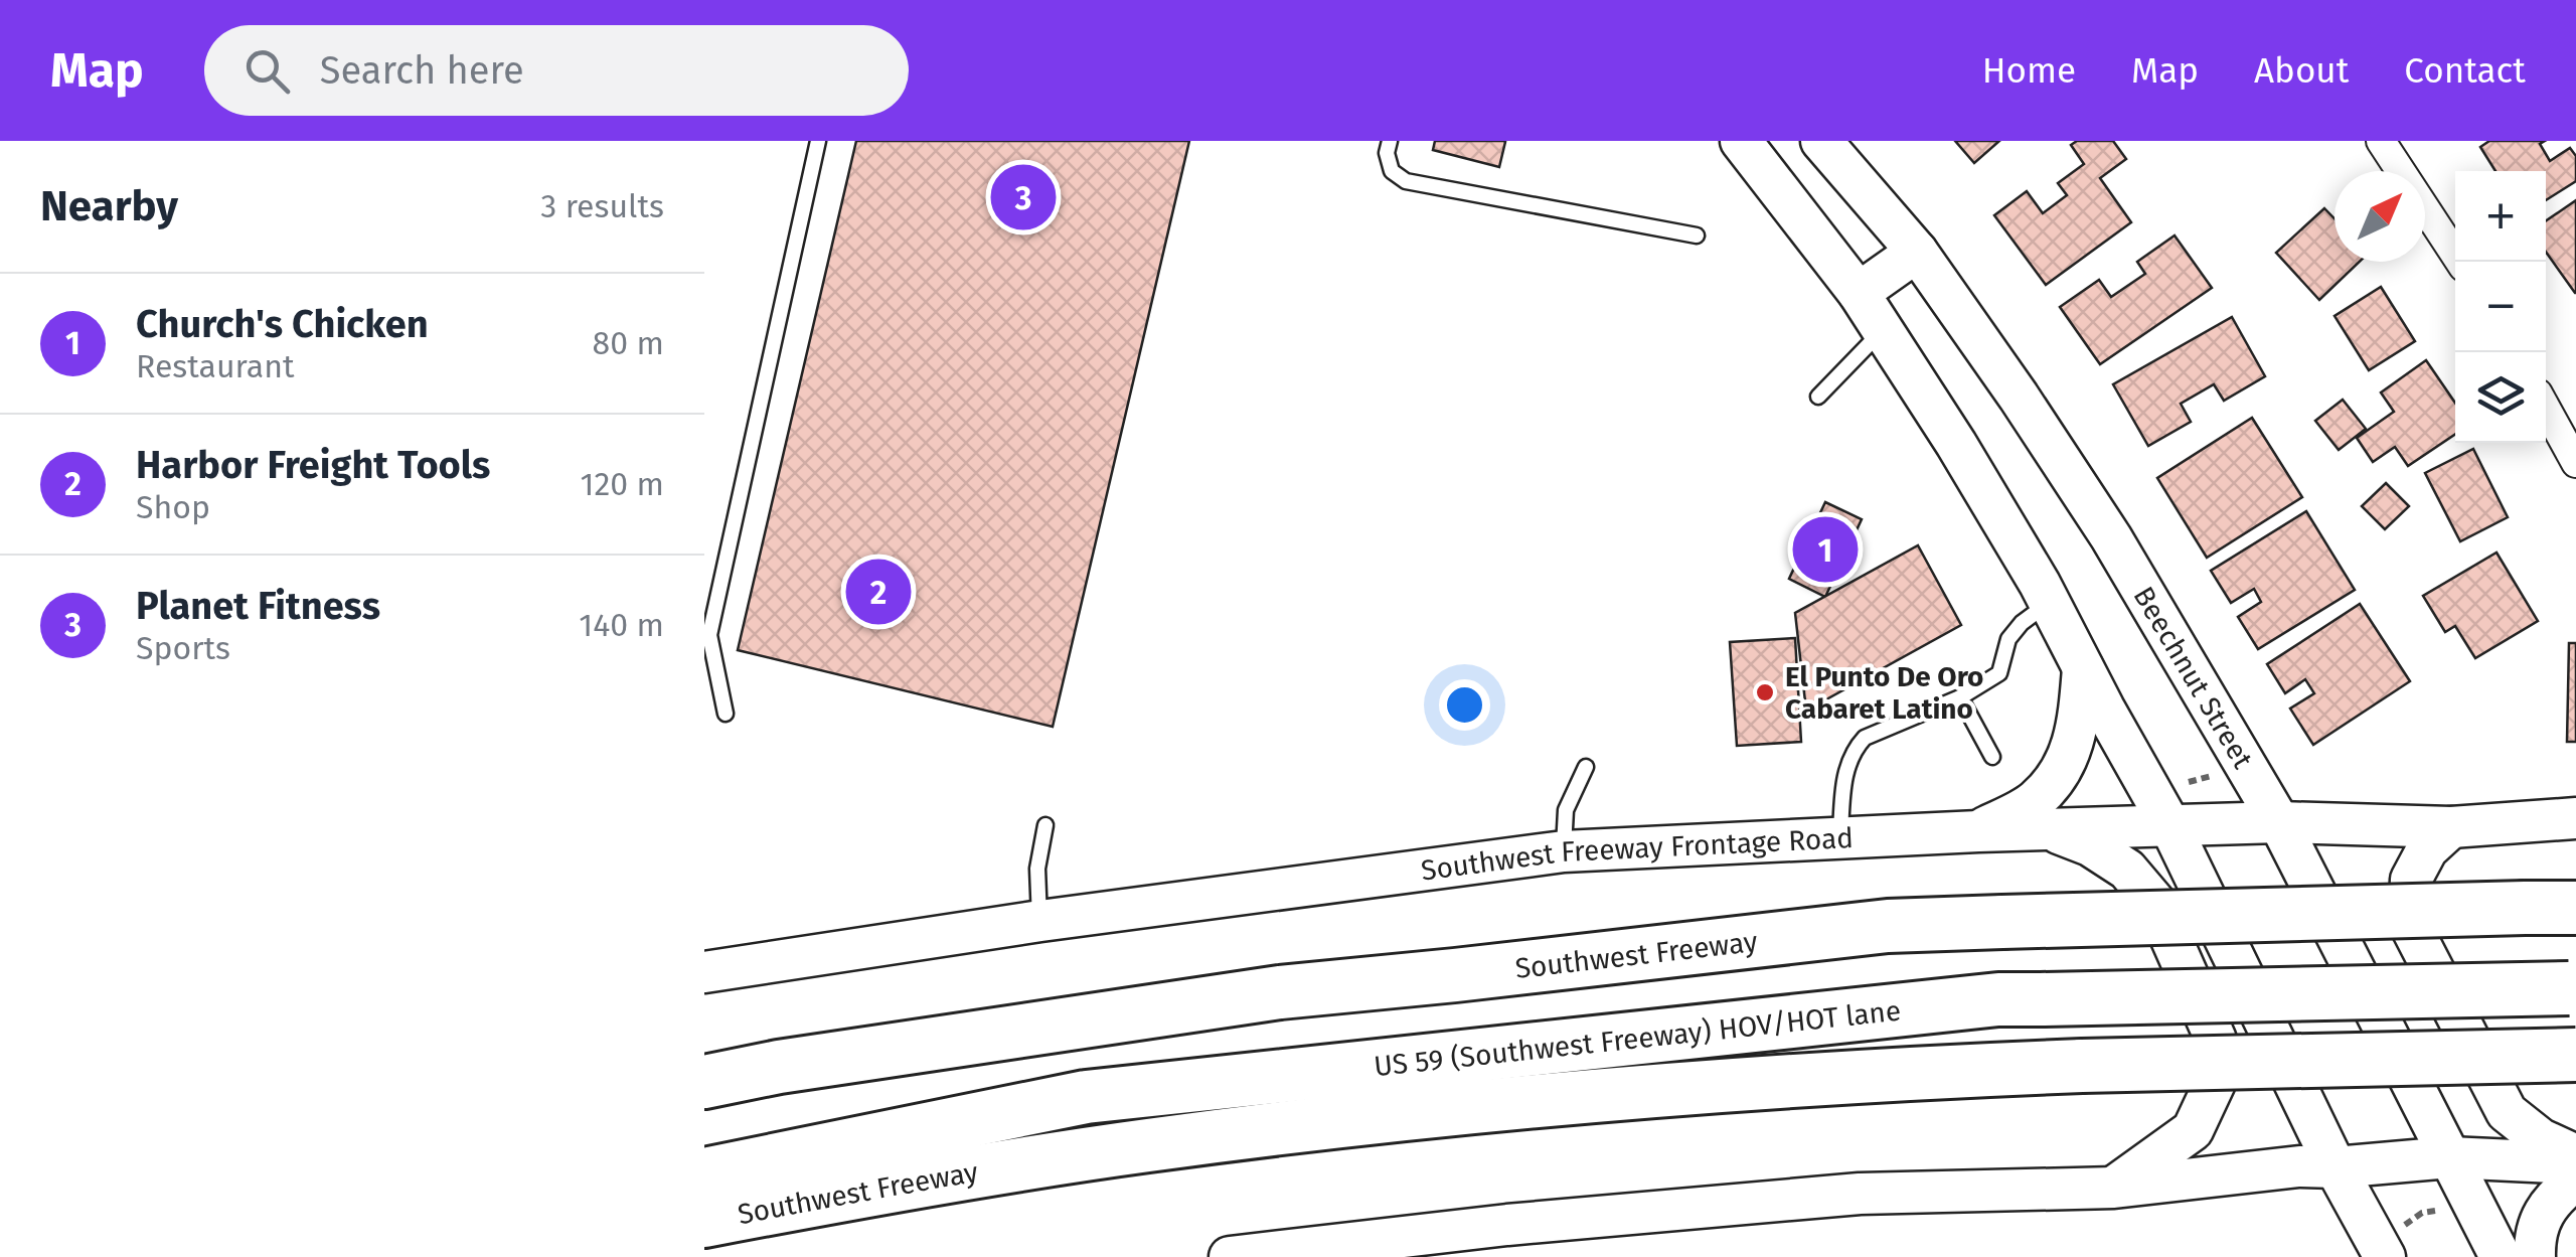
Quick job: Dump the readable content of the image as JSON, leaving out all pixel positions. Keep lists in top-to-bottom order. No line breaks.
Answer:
{"streets":{"highway":["Southwest Freeway","US 59 (Southwest Freeway) HOV/HOT lane"],"main road":["Beechnut Street","Southwest Freeway Frontage Road"]},"crossings":[["Beechnut Street","Southwest Freeway Frontage Road"]],"places":["El Punto De Oro Cabaret Latino"],"north":"top right","page":{"header":"Map","search":"Search here","nav":["Home","Map","About","Contact"],"heading":["Nearby","3 results"],"pins":["3","1","2"],"map_buttons":["+","−"],"list":[{"mark":"1","name":"Church's Chicken","note":"Restaurant","value":"80 m"},{"mark":"2","name":"Harbor Freight Tools","note":"Shop","value":"120 m"},{"mark":"3","name":"Planet Fitness","note":"Sports","value":"140 m"}]}}
